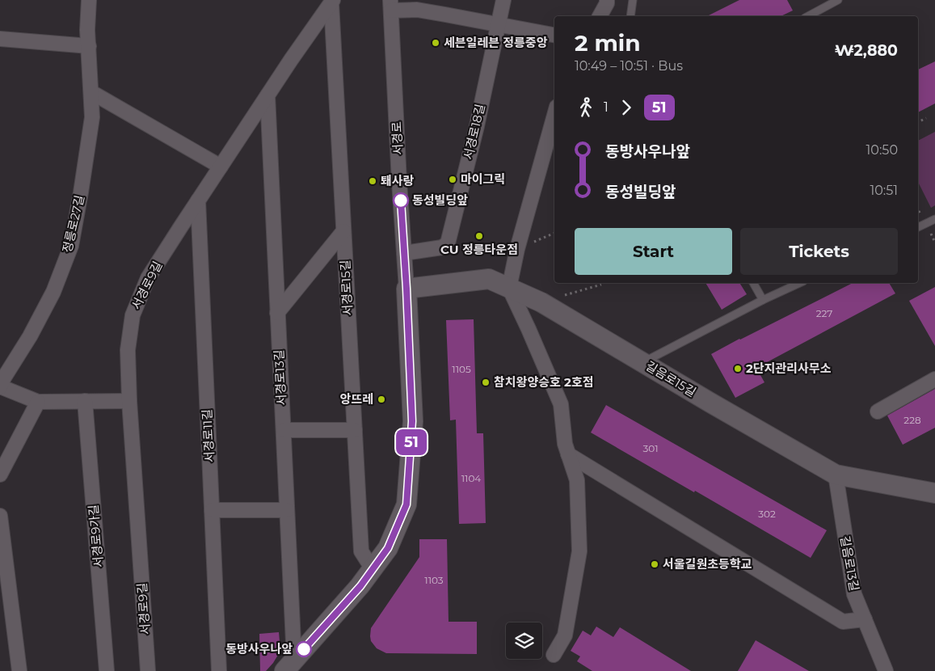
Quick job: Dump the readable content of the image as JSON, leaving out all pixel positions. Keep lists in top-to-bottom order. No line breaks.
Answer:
{"streets":{"street":["서경로18길","서경로","정릉로27길","서경로9길","서경로15길","서경로13길","길음로15길","서경로11길","서경로9가길","길음로13길"]},"crossings":[["서경로18길","서경로"],["서경로","서경로15길"],["서경로","서경로13길"],["서경로","길음로15길"],["서경로9길","서경로15길"],["서경로9길","서경로13길"],["서경로9길","서경로11길"],["길음로15길","길음로13길"]],"places":["세븐일레븐 정릉중앙","마이그릭","퇘사랑","동성빌딩앞","CU 정릉타운점","2단지관리사무소","참치왕양승호 2호점","앙뜨레","서울길원초등학교","동방사우나앞"],"lines":["bus line 51"],"house_numbers":["227","1105","228","301","1104","302","1103"],"page":{"on_map":"51","heading":["2 min","10:49 – 10:51 · Bus","₩2,880"],"legs":["1","51"],"list":[{"name":"동방사우나앞","value":"10:50"},{"name":"동성빌딩앞","value":"10:51"}],"buttons":["Start","Tickets"]}}
